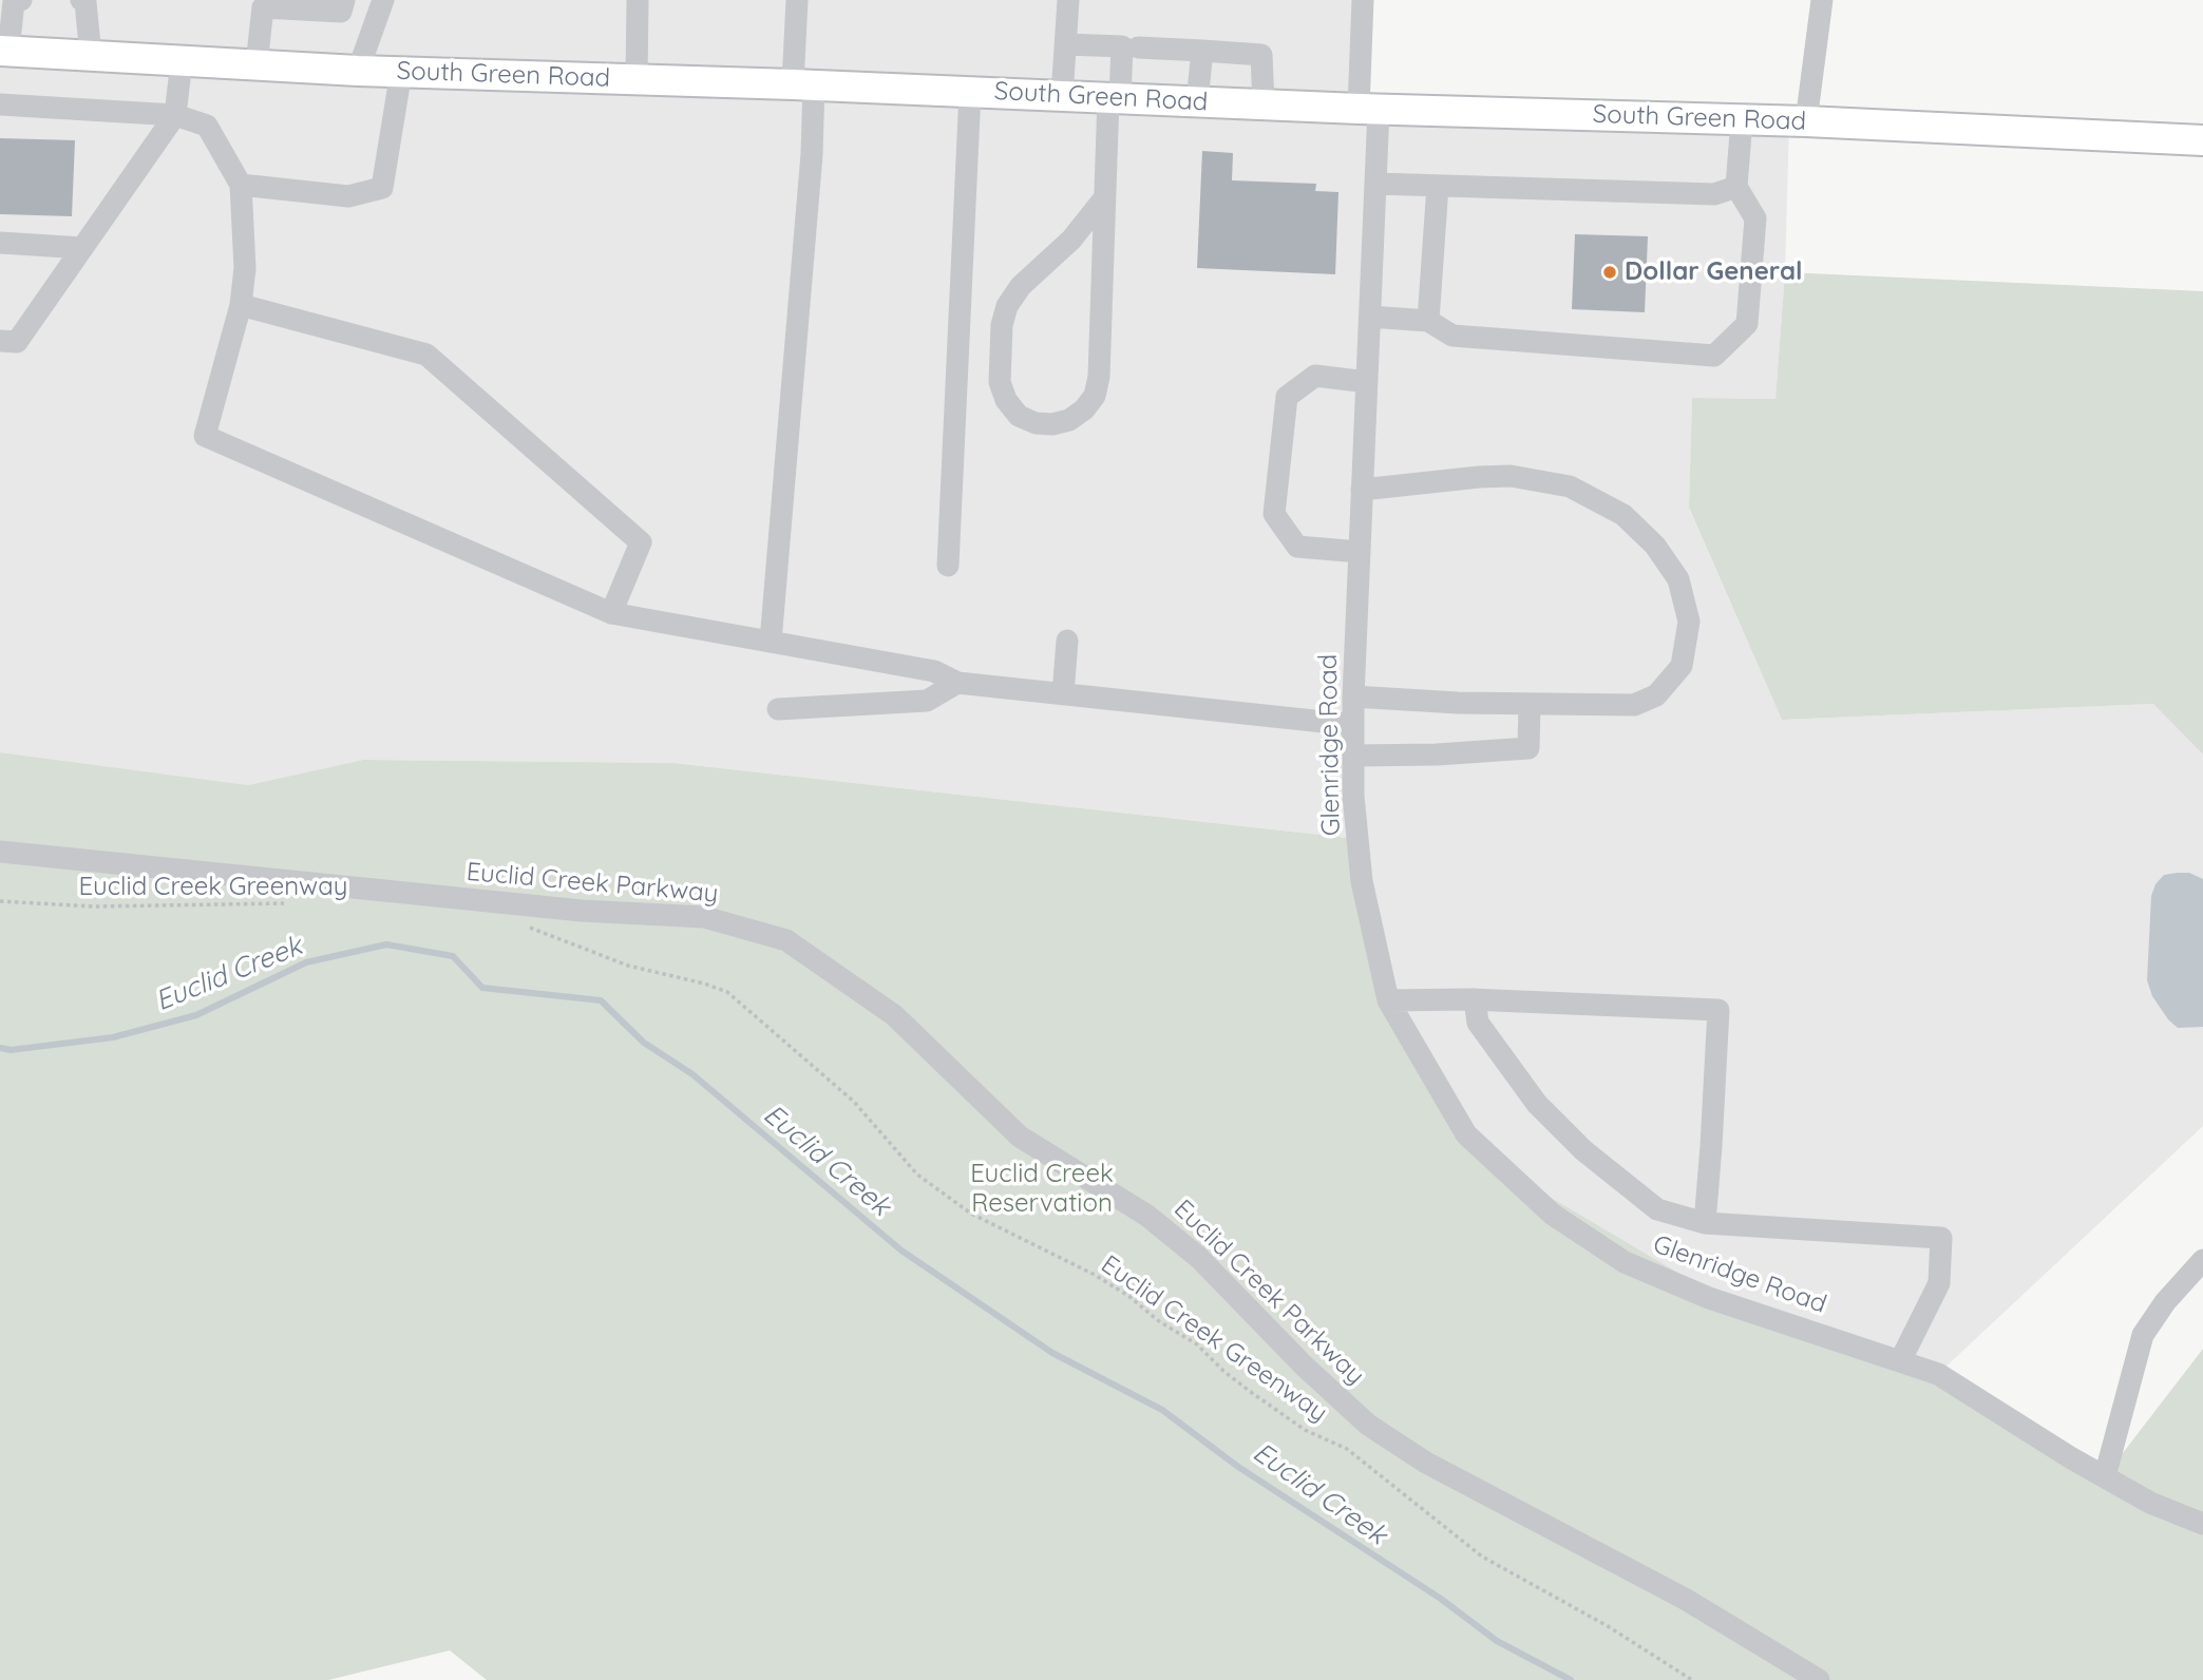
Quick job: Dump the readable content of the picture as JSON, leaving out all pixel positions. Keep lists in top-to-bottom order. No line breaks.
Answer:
{"streets":{"main road":["South Green Road"],"street":["Glenridge Road","Euclid Creek Parkway"],"path":["Euclid Creek Greenway"]},"crossings":[["South Green Road","Glenridge Road"]],"water":["Euclid Creek"],"parks":["Euclid Creek Reservation"],"places":["Dollar General"]}
